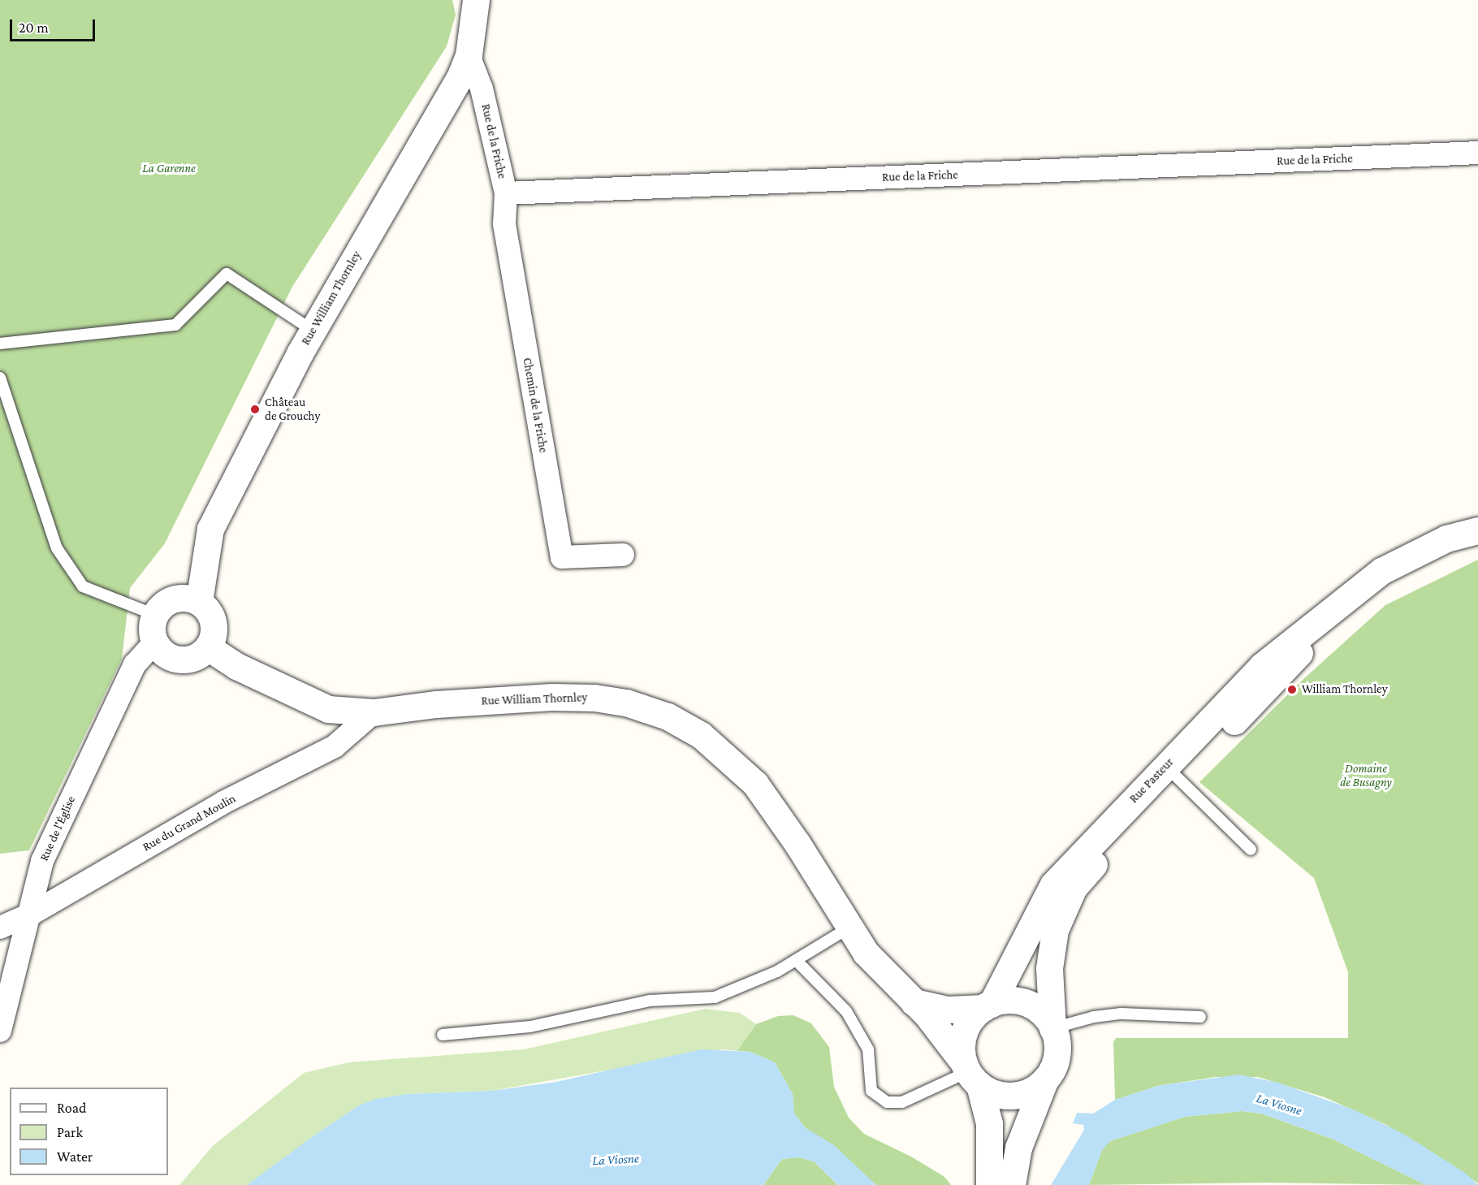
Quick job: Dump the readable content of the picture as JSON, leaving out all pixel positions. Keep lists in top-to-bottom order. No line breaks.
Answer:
{"streets":{"street":["Rue de la Friche","Rue William Thornley","Chemin de la Friche","Rue Pasteur","Rue du Grand Moulin","Rue de l'Église"]},"crossings":[["Rue de la Friche","Rue William Thornley"],["Rue de la Friche","Chemin de la Friche"],["Rue William Thornley","Rue Pasteur"],["Rue William Thornley","Rue du Grand Moulin"],["Rue William Thornley","Rue de l'Église"],["Rue du Grand Moulin","Rue de l'Église"]],"water":["La Viosne"],"parks":["La Garenne","Domaine de Busagny"],"places":["Château de Grouchy","William Thornley"],"legend":["Road","Park","Water"],"scale_bar":"20 m"}
